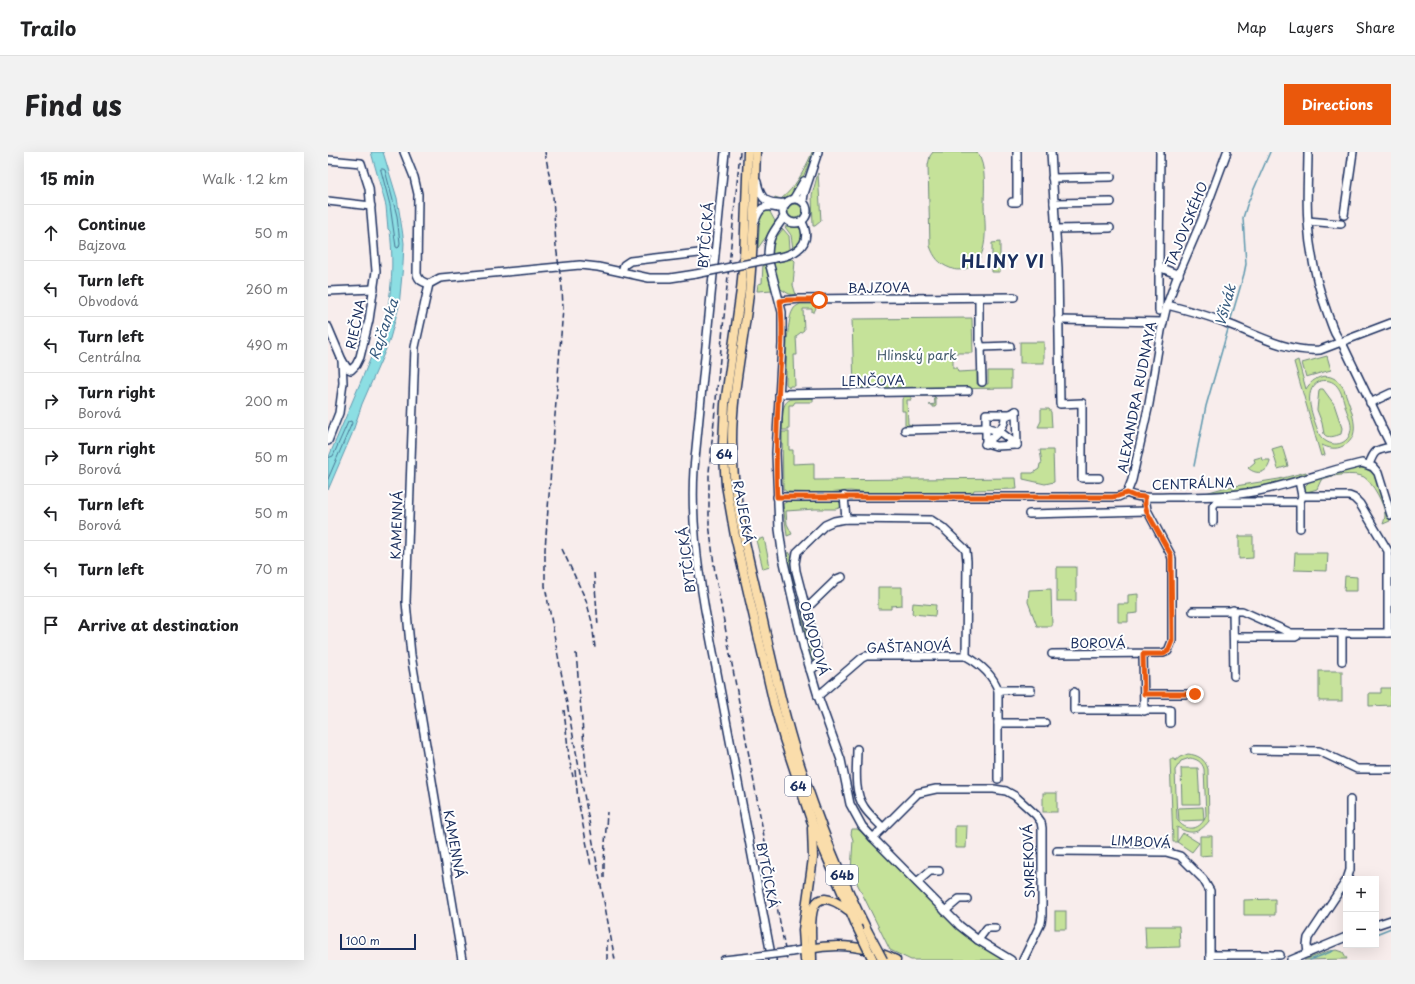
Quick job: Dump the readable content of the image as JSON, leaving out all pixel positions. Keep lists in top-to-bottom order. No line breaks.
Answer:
{"streets":{"main road":["64","RAJECKÁ","64b"],"street":["TAJOVSKÉHO","BYTČICKÁ","BAJZOVA","RIEČNA","LENČOVA","ALEXANDRA RUDNAYA","CENTRÁLNA","KAMENNÁ","OBVODOVÁ","BOROVÁ","GAŠTANOVÁ","LIMBOVÁ","SMREKOVÁ"]},"crossings":[["TAJOVSKÉHO","ALEXANDRA RUDNAYA"],["BAJZOVA","OBVODOVÁ"],["LENČOVA","OBVODOVÁ"],["ALEXANDRA RUDNAYA","CENTRÁLNA"],["CENTRÁLNA","OBVODOVÁ"],["CENTRÁLNA","BOROVÁ"],["RAJECKÁ","64b"],["OBVODOVÁ","GAŠTANOVÁ"],["OBVODOVÁ","SMREKOVÁ"]],"districts":["HLINY VI"],"water":["Všivák","Rajčanka"],"parks":["Hlinský park"],"scale_bar":"100 m","page":{"header":"Trailo","nav":["Map","Layers","Share"],"title":"Find us","buttons":"Directions","heading":["15 min","Walk · 1.2 km"],"list":[["Continue","Bajzova","50 m"],["Turn left","Obvodová","260 m"],["Turn left","Centrálna","490 m"],["Turn right","Borová","200 m"],["Turn right","Borová","50 m"],["Turn left","Borová","50 m"],["Turn left","70 m"],"Arrive at destination"],"map_buttons":["+","−"],"scale":"100 m"}}
